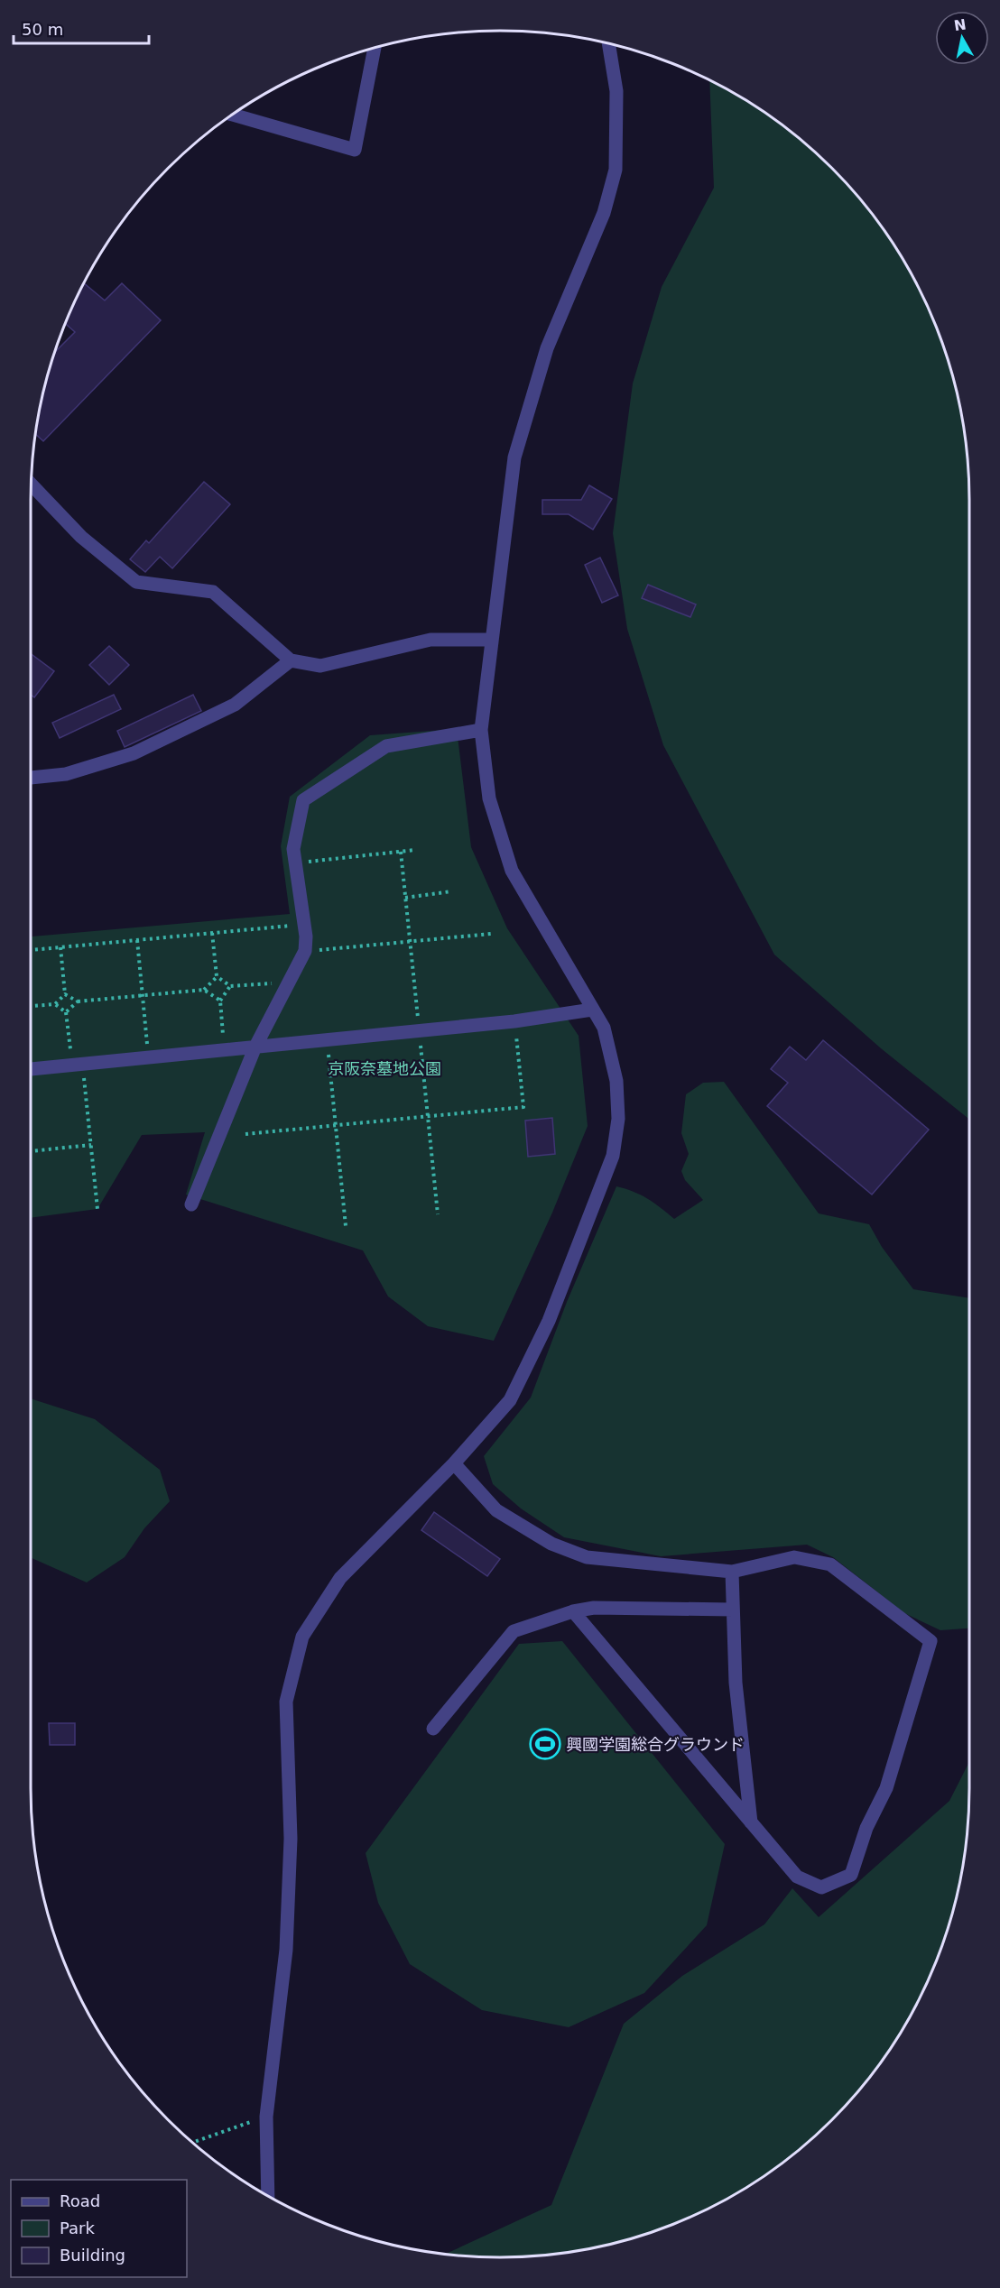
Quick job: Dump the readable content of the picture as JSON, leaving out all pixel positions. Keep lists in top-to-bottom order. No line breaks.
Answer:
{"parks":["京阪奈墓地公園"],"places":{"sports":["興國学園総合グラウンド"]},"legend":["Road","Park","Building"],"scale_bar":"50 m","north":"top"}
